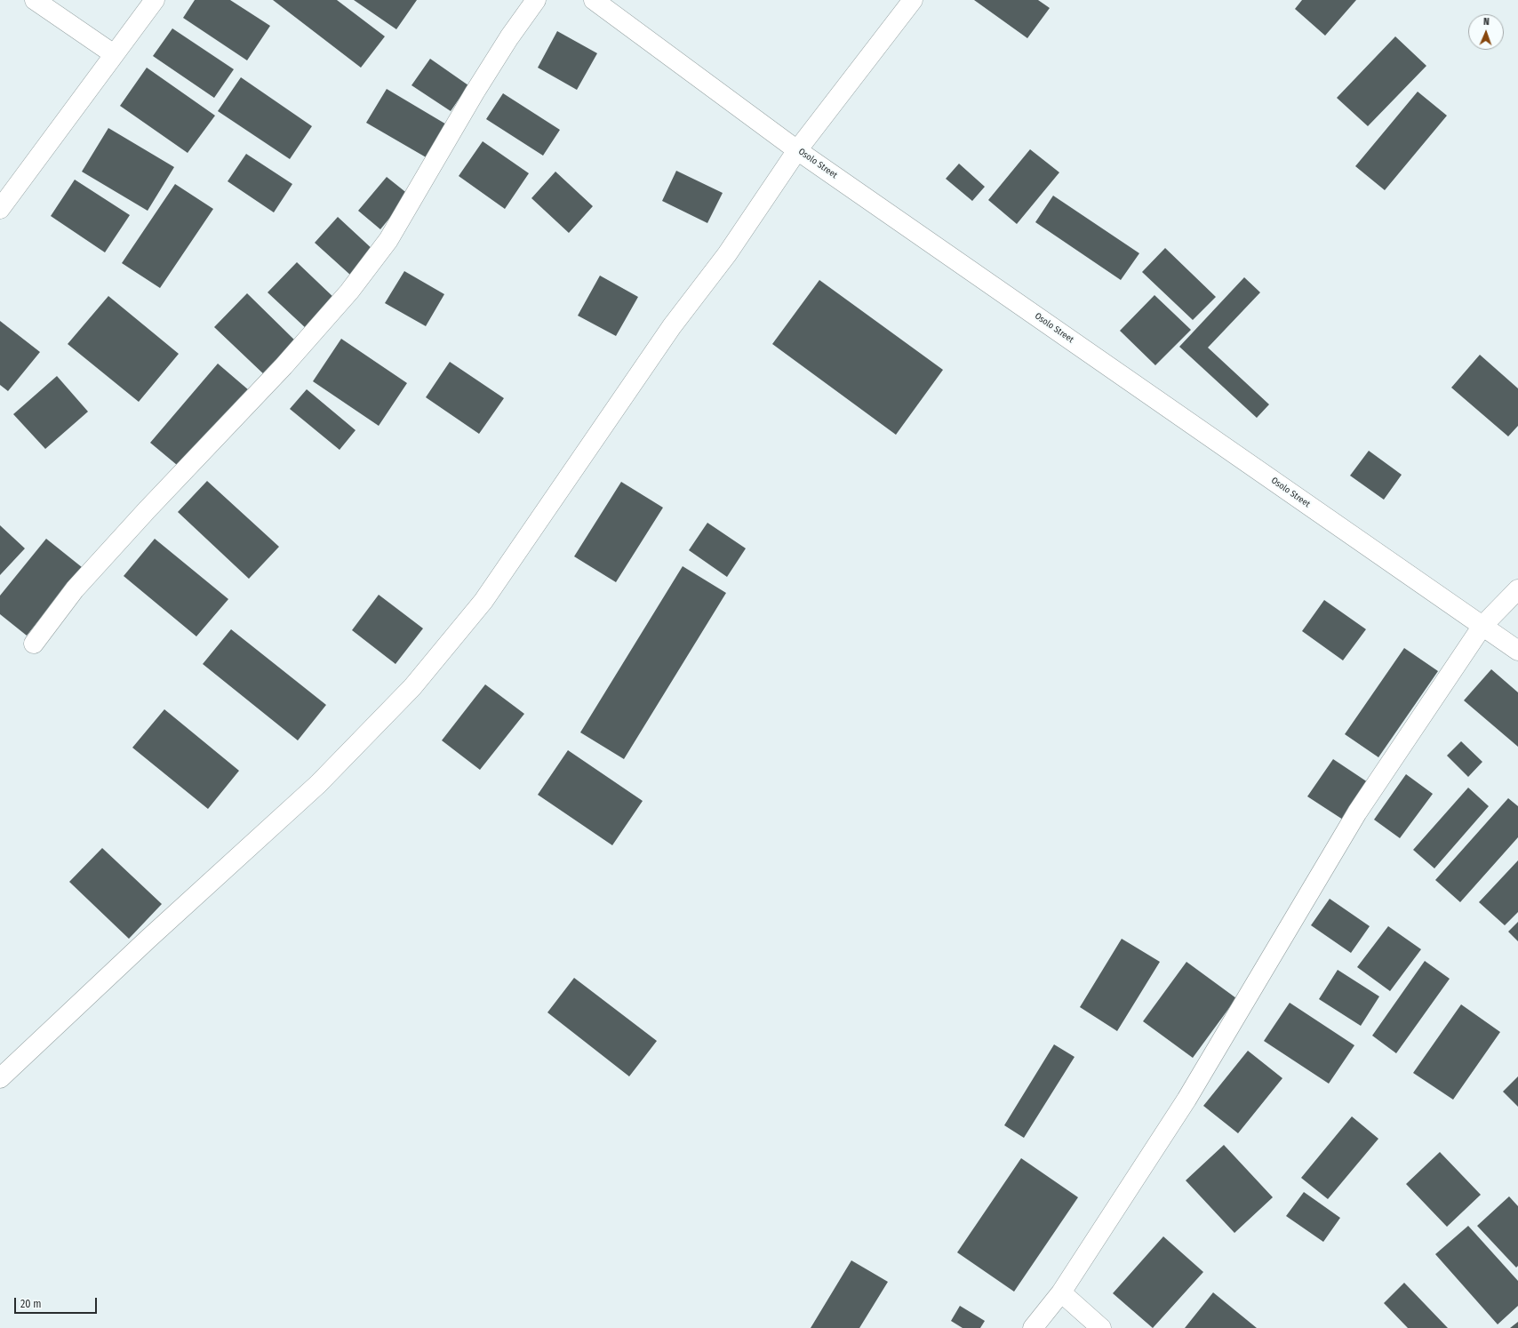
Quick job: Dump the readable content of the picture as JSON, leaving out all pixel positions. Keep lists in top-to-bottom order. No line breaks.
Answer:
{"streets":{"street":["Osolo Street"]},"scale_bar":"20 m","north":"top"}
